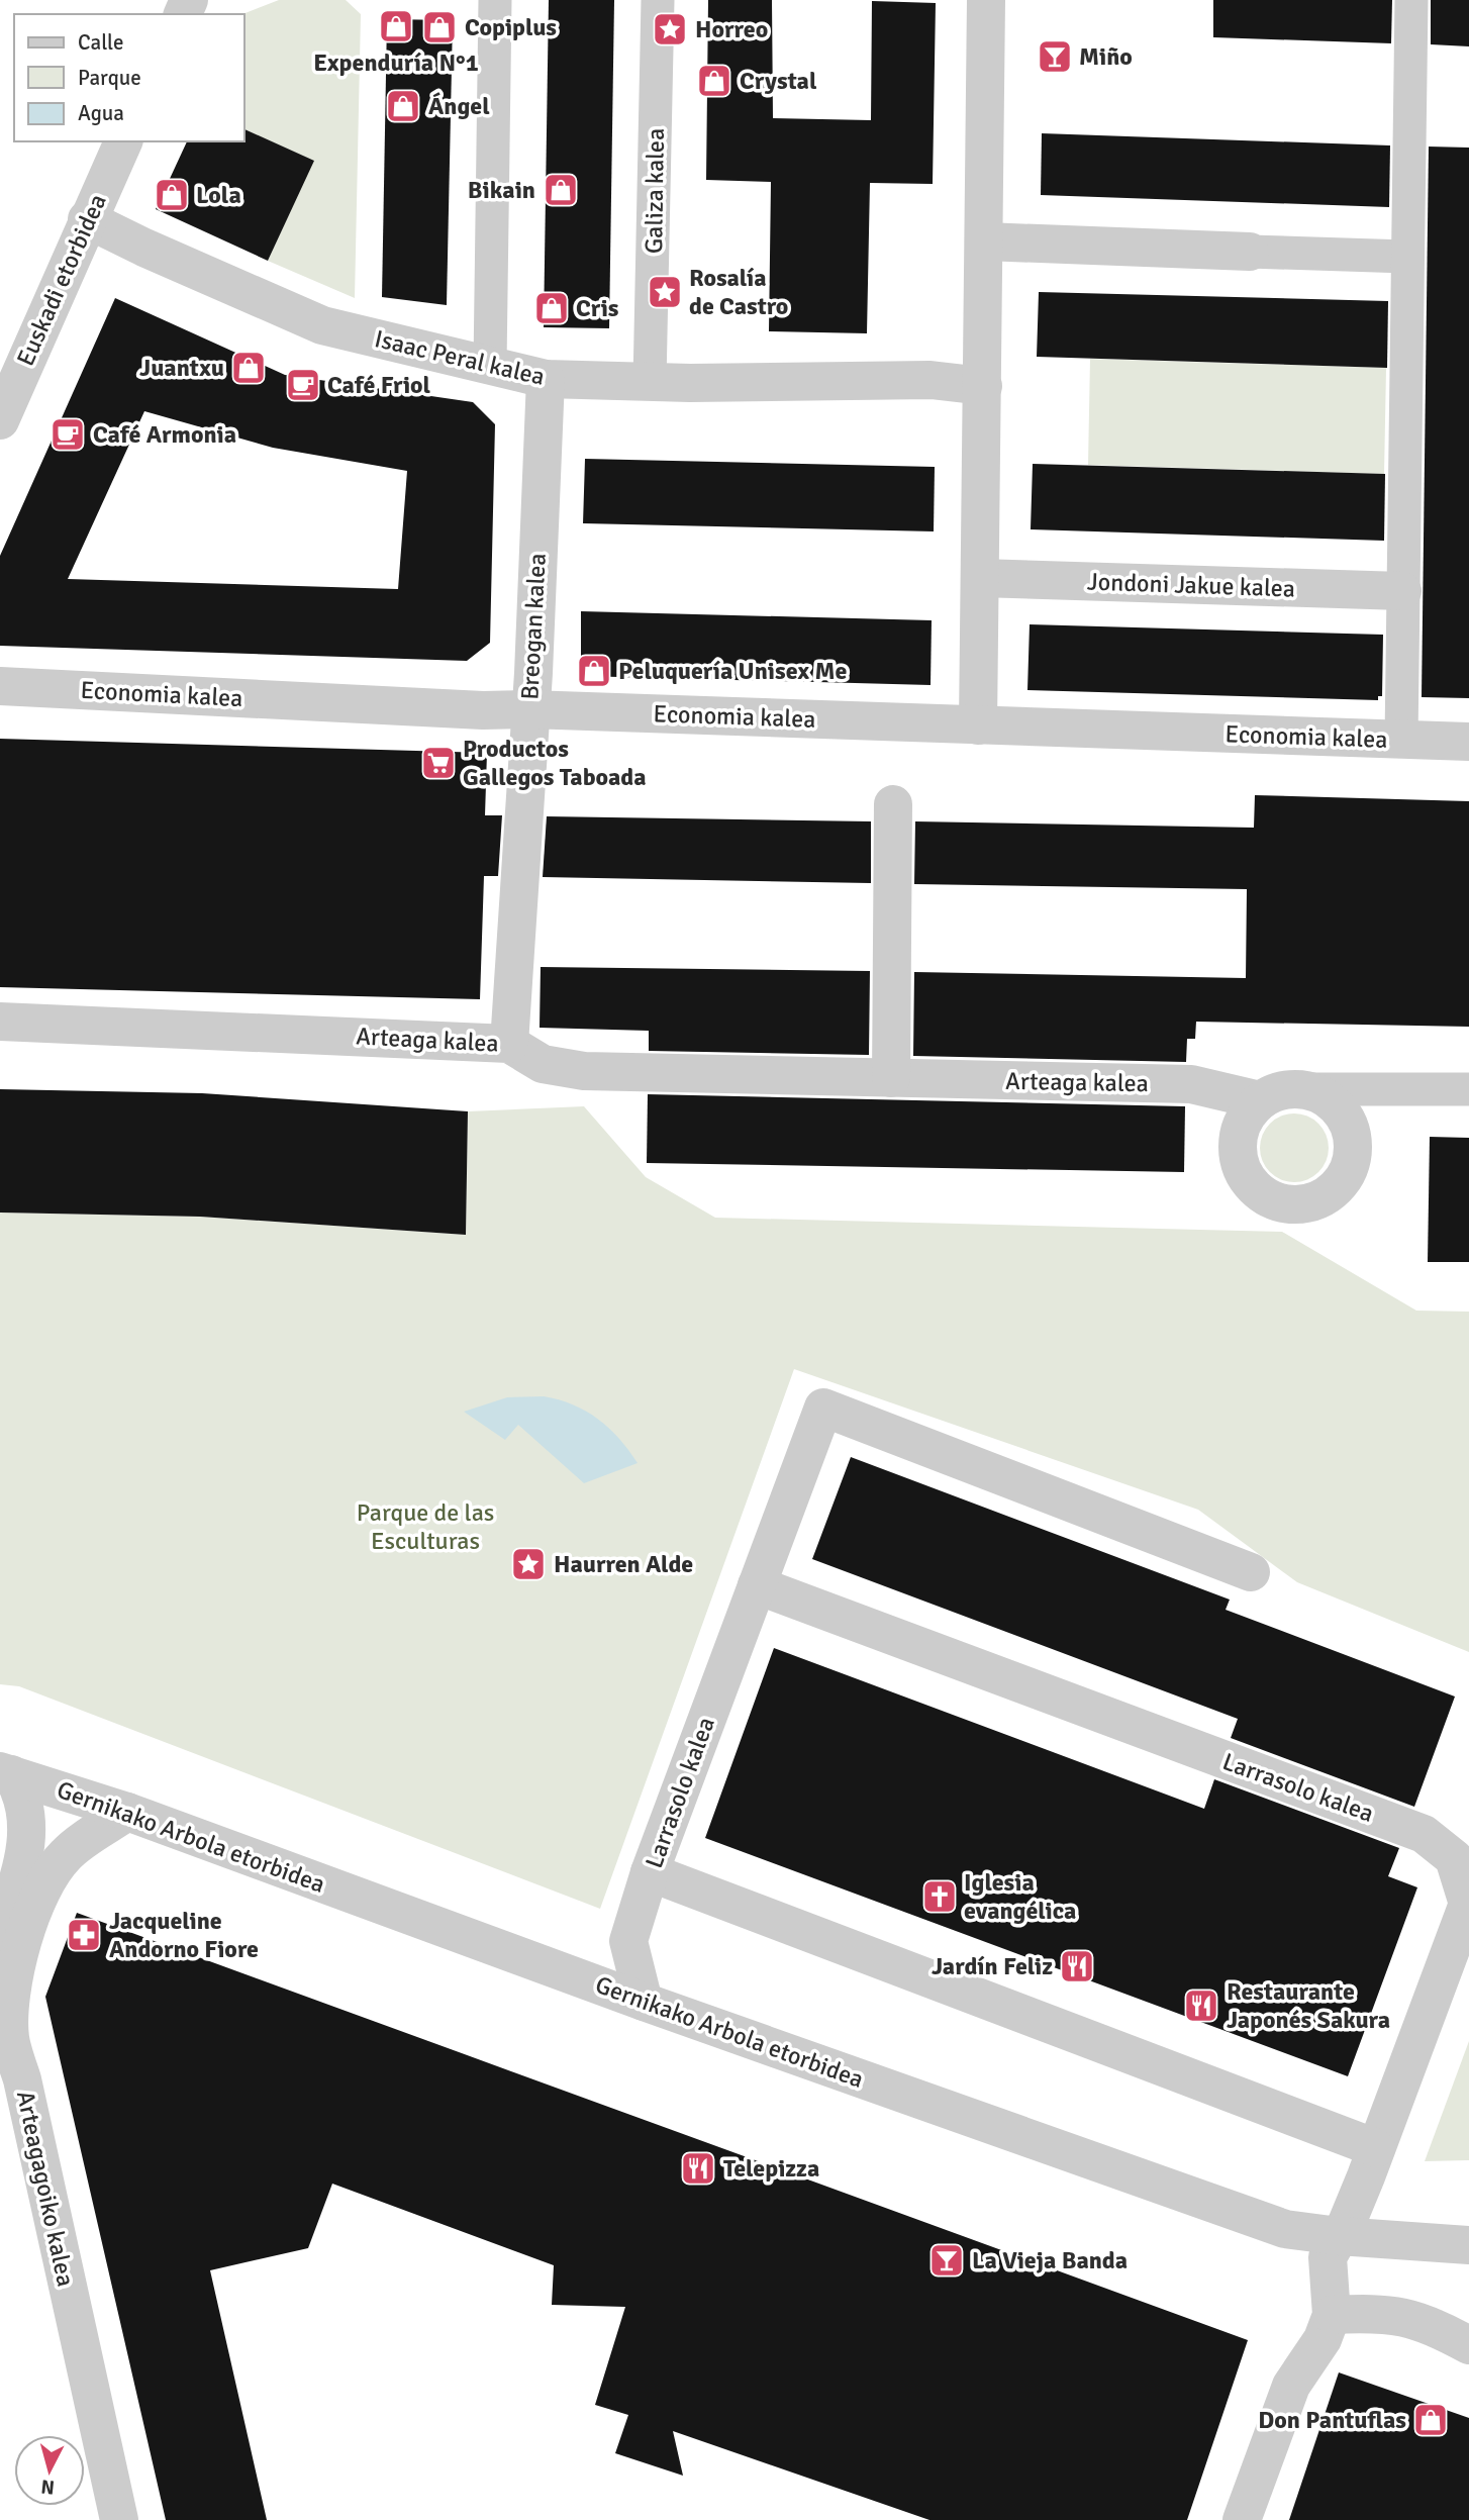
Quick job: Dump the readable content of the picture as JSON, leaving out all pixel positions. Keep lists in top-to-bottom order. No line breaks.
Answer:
{"streets":{"street":["Galiza kalea","Euskadi etorbidea","Isaac Peral kalea","Jondoni Jakue kalea","Breogan kalea","Economia kalea","Arteaga kalea","Larrasolo kalea","Gernikako Arbola etorbidea","Arteagagoiko kalea"]},"crossings":[["Galiza kalea","Isaac Peral kalea"],["Euskadi etorbidea","Isaac Peral kalea"],["Isaac Peral kalea","Breogan kalea"],["Breogan kalea","Economia kalea"],["Breogan kalea","Arteaga kalea"],["Larrasolo kalea","Gernikako Arbola etorbidea"],["Gernikako Arbola etorbidea","Arteagagoiko kalea"]],"parks":["Parque de las Esculturas"],"places":{"shop":["Expenduría N°1","Copiplus","Crystal","Ángel","Bikain","Lola","Cris","Juantxu","Peluquería Unisex Me","Don Pantuflas"],"place":["Horreo","Rosalía de Castro","Haurren Alde"],"bar":["Miño","La Vieja Banda"],"cafe":["Café Friol","Café Armonia"],"supermarket":["Productos Gallegos Taboada"],"church":["Iglesia evangélica"],"pharmacy":["Jacqueline Andorno Fiore"],"restaurant":["Jardín Feliz","Restaurante Japonés Sakura","Telepizza"]},"legend":["Calle","Parque","Agua"],"north":"bottom"}
